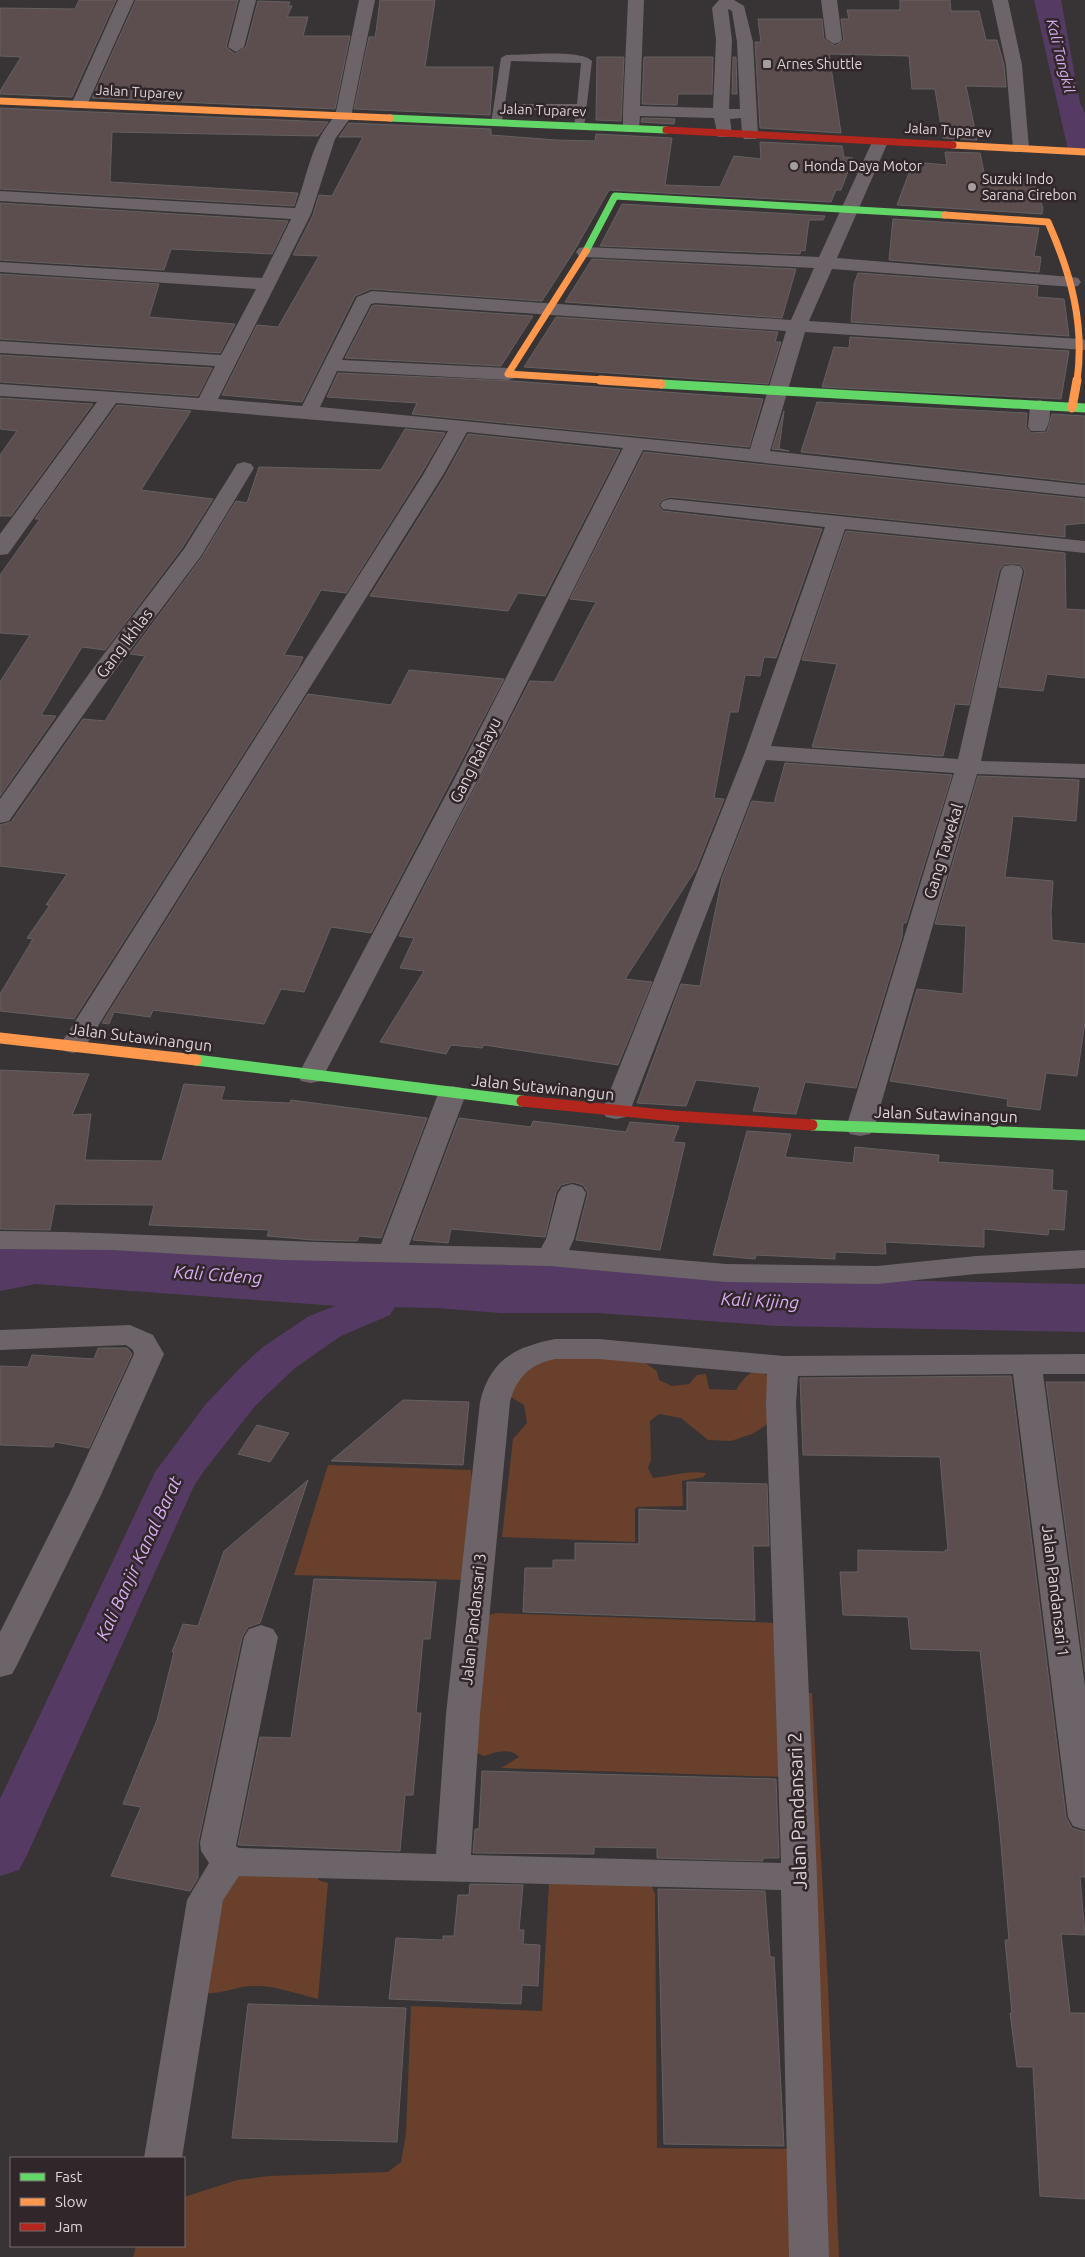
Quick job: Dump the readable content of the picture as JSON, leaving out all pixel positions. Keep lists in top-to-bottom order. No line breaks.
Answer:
{"streets":{"street":["Jalan Tuparev","Gang Ikhlas","Gang Rahayu","Gang Tawekal","Jalan Sutawinangun","Jalan Pandansari 1","Jalan Pandansari 3","Jalan Pandansari 2"]},"crossings":[["Gang Rahayu","Jalan Sutawinangun"],["Gang Tawekal","Jalan Sutawinangun"],["Jalan Pandansari 3","Jalan Pandansari 2"]],"water":["Kali Tangkil","Kali Cideng","Kali Kijing","Kali Banjir Kanal Barat"],"places":{"transit":["Arnes Shuttle"],"other":["Honda Daya Motor","Suzuki Indo Sarana Cirebon"]},"legend":["Fast","Slow","Jam"]}
